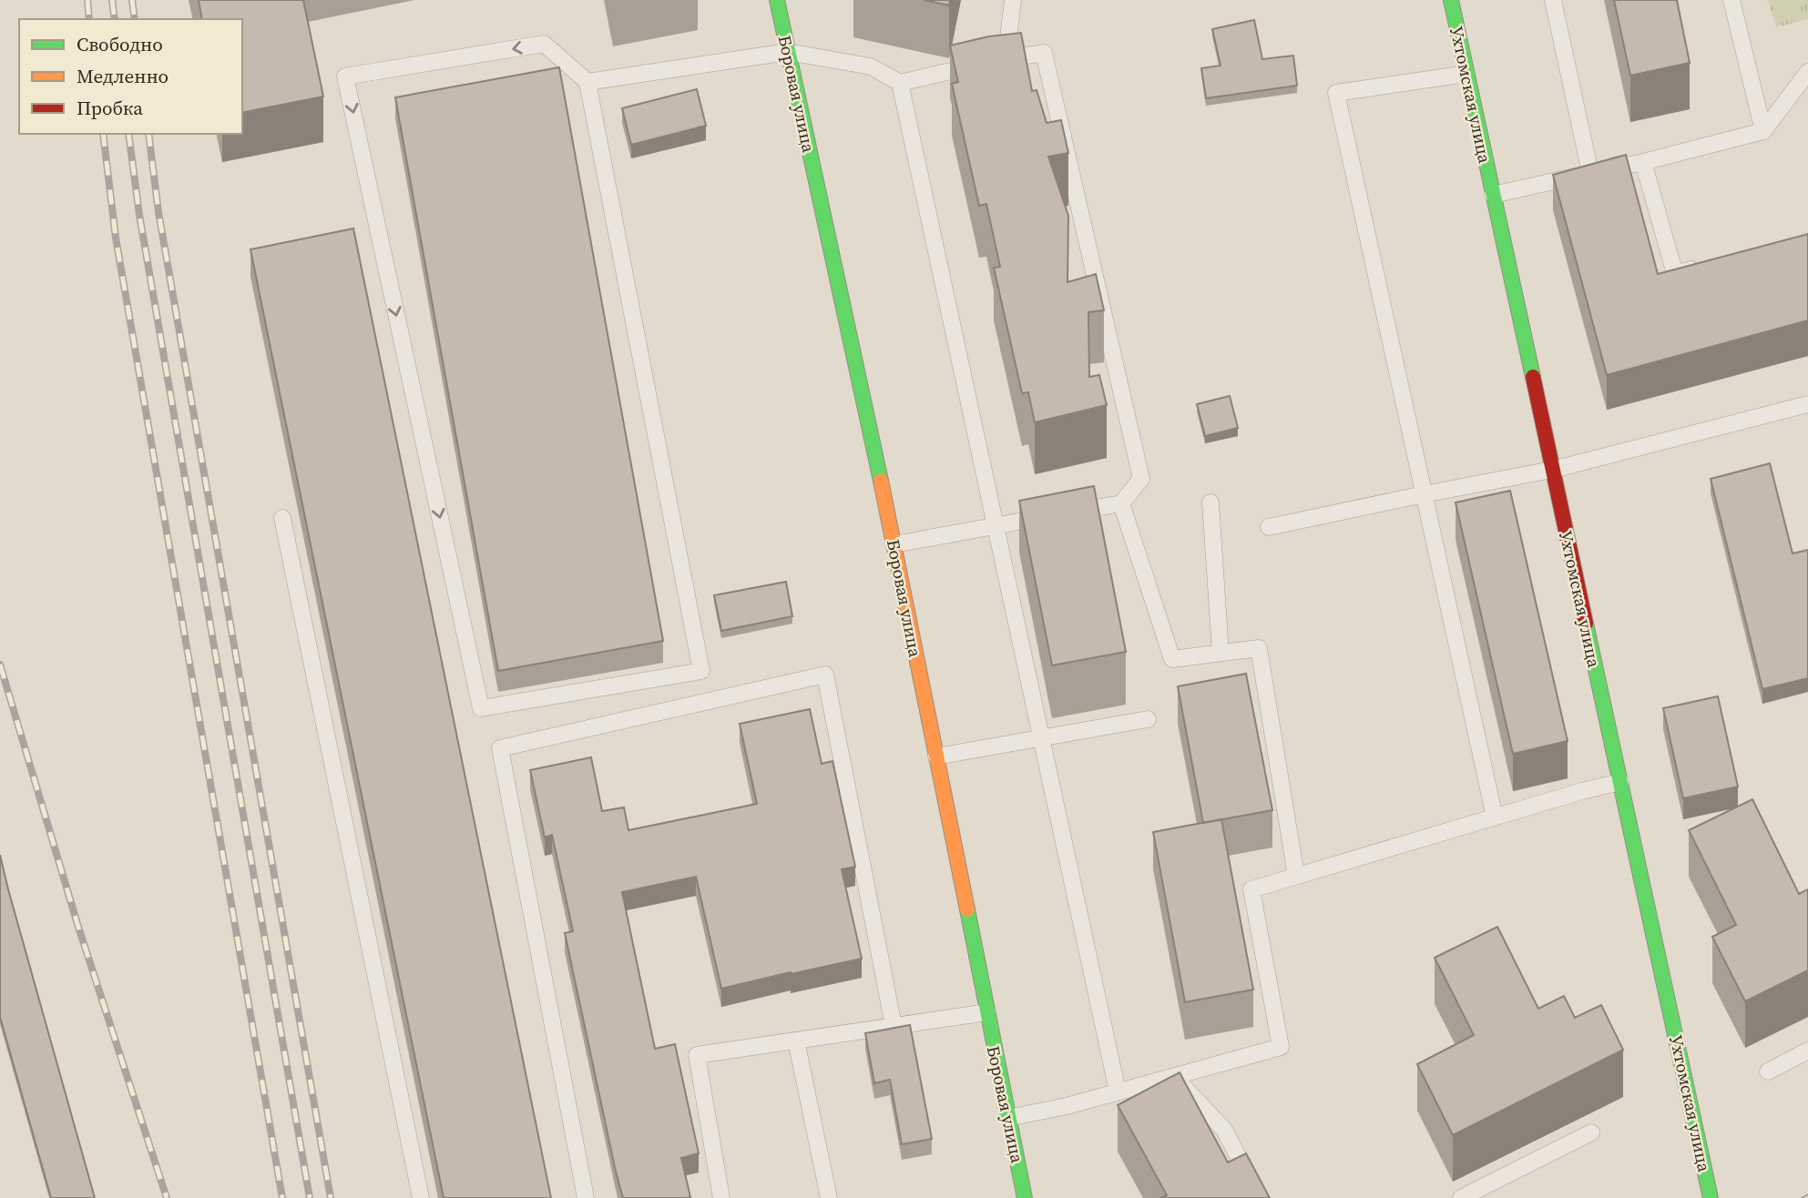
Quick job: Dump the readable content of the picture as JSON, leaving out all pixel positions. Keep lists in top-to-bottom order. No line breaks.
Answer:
{"streets":{"street":["Боровая улица","Ухтомская улица"]},"legend":["Свободно","Медленно","Пробка"]}
